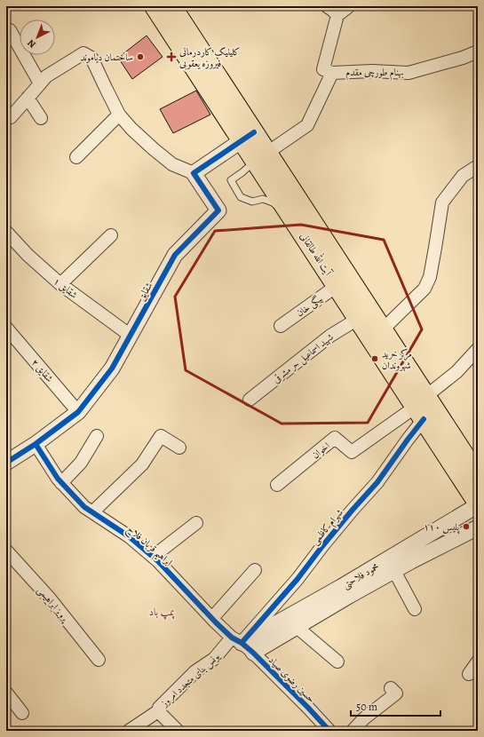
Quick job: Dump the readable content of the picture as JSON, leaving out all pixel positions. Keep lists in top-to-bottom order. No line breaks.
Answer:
{"streets":{"main road":["آیت الله طالقانی"],"street":["بهنام طورچی مقدم","شقایق ۱","شقایق","بیگی خان","شهید اسماعیل حر مشرقی","شقایق ۲","اخوان","شهرام کاظمی","ابراهیم قربان فلاح","محمود فلاحتی","پرویز ابراهیمی","یونس بنای متجدد امروز","حسین رضوی صیاد"]},"crossings":[["آیت الله طالقانی","بیگی خان"],["آیت الله طالقانی","شهید اسماعیل حر مشرقی"],["آیت الله طالقانی","اخوان"],["آیت الله طالقانی","شهرام کاظمی"],["آیت الله طالقانی","محمود فلاحتی"],["شقایق ۱","شقایق"],["شقایق","شقایق ۲"],["شقایق","ابراهیم قربان فلاح"],["اخوان","شهرام کاظمی"],["شهرام کاظمی","ابراهیم قربان فلاح"],["شهرام کاظمی","محمود فلاحتی"],["شهرام کاظمی","یونس بنای متجدد امروز"],["شهرام کاظمی","حسین رضوی صیاد"],["ابراهیم قربان فلاح","محمود فلاحتی"],["ابراهیم قربان فلاح","یونس بنای متجدد امروز"],["ابراهیم قربان فلاح","حسین رضوی صیاد"],["محمود فلاحتی","یونس بنای متجدد امروز"],["محمود فلاحتی","حسین رضوی صیاد"],["یونس بنای متجدد امروز","حسین رضوی صیاد"]],"districts":["پمپ باد"],"places":{"other":["ساختمان دیاموند","مرکز خرید شهروندان","پلیس ۱۱۰"],"health":["کلینیک کاردرمانی فیروزه یعقوبی"]},"scale_bar":"50 m","north":"bottom left"}
